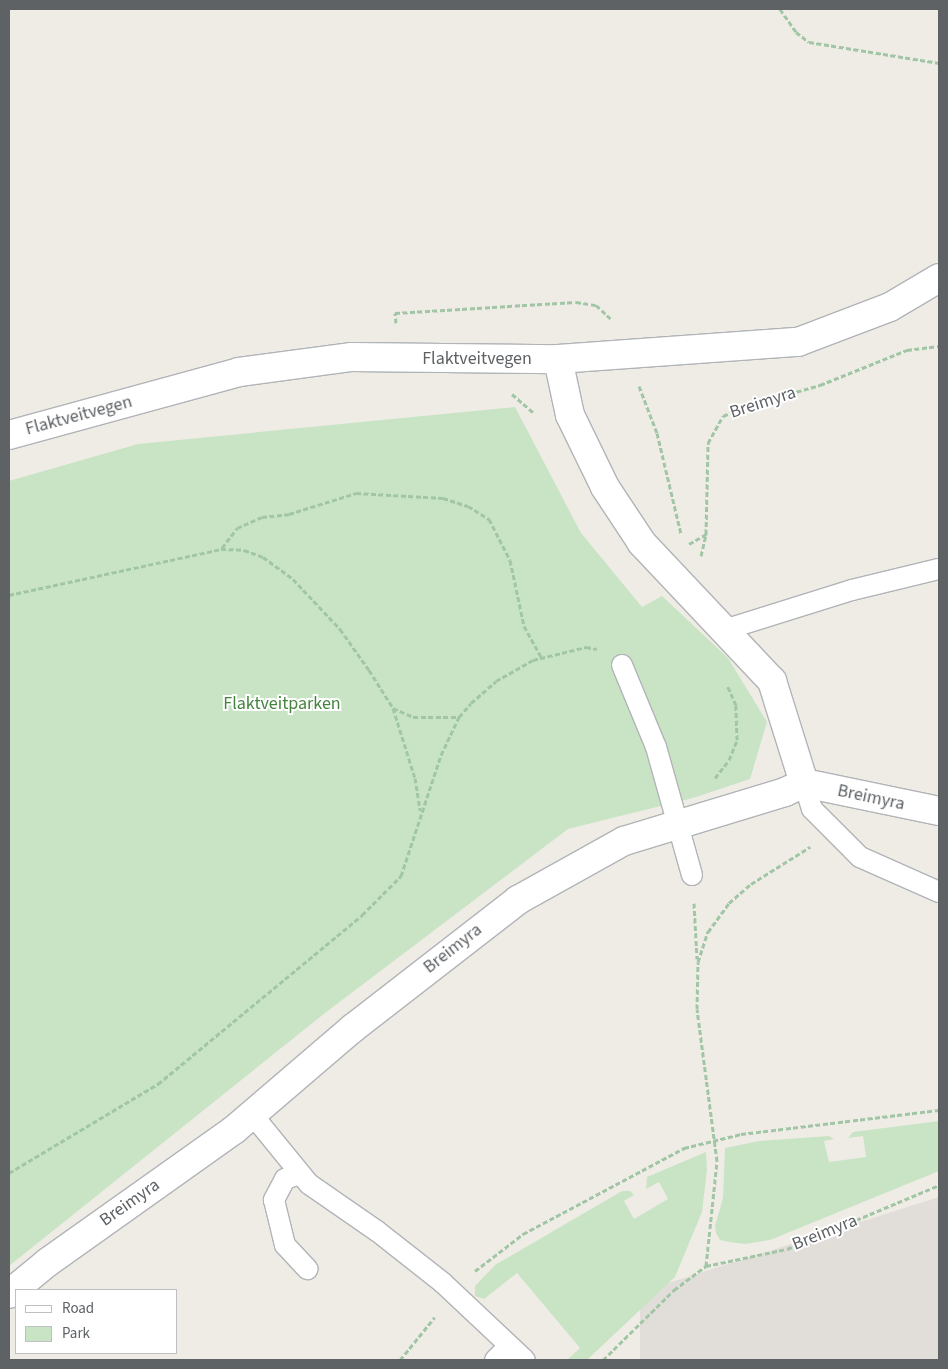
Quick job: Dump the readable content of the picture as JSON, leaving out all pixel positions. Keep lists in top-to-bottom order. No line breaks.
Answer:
{"streets":{"street":["Flaktveitvegen","Breimyra"]},"crossings":[["Flaktveitvegen","Breimyra"]],"parks":["Flaktveitparken"],"legend":["Road","Park"]}
